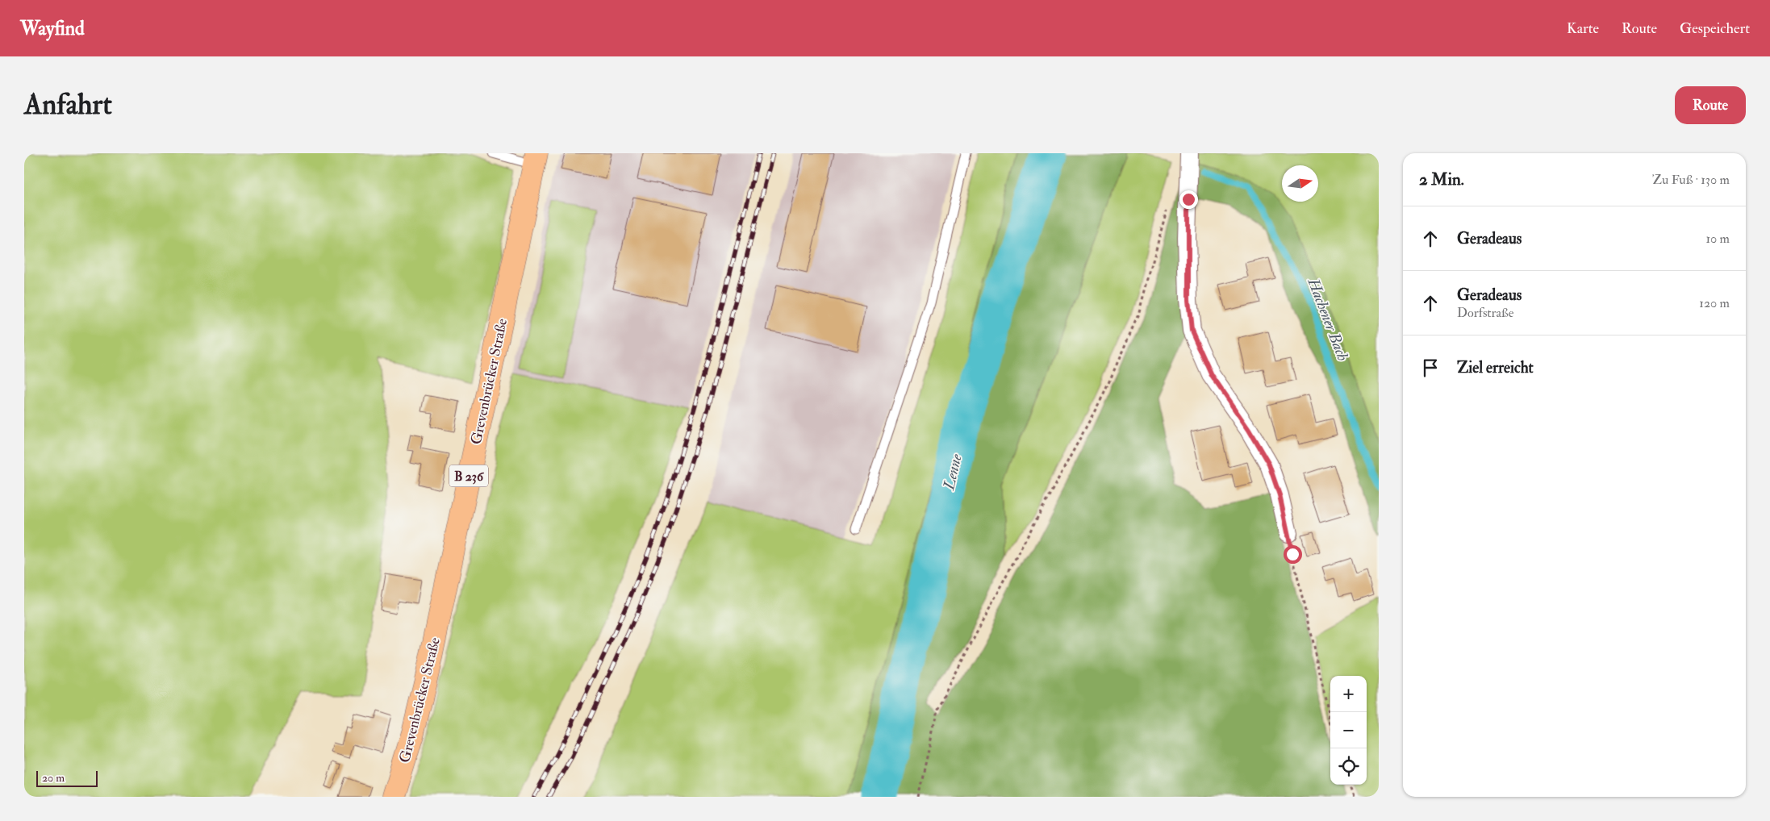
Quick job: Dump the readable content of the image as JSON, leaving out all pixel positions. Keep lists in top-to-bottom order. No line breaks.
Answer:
{"streets":{"main road":["Grevenbrücker Straße","B 236"]},"water":["Hachener Bach","Lenne"],"scale_bar":"20 m","north":"right","page":{"header":"Wayfind","nav":["Karte","Route","Gespeichert"],"buttons":"Route","title":"Anfahrt","heading":["2 Min.","Zu Fuß · 130 m"],"list":[["Geradeaus","10 m"],["Geradeaus","Dorfstraße","120 m"],"Ziel erreicht"],"map_buttons":["+","−"],"scale":"20 m"}}
